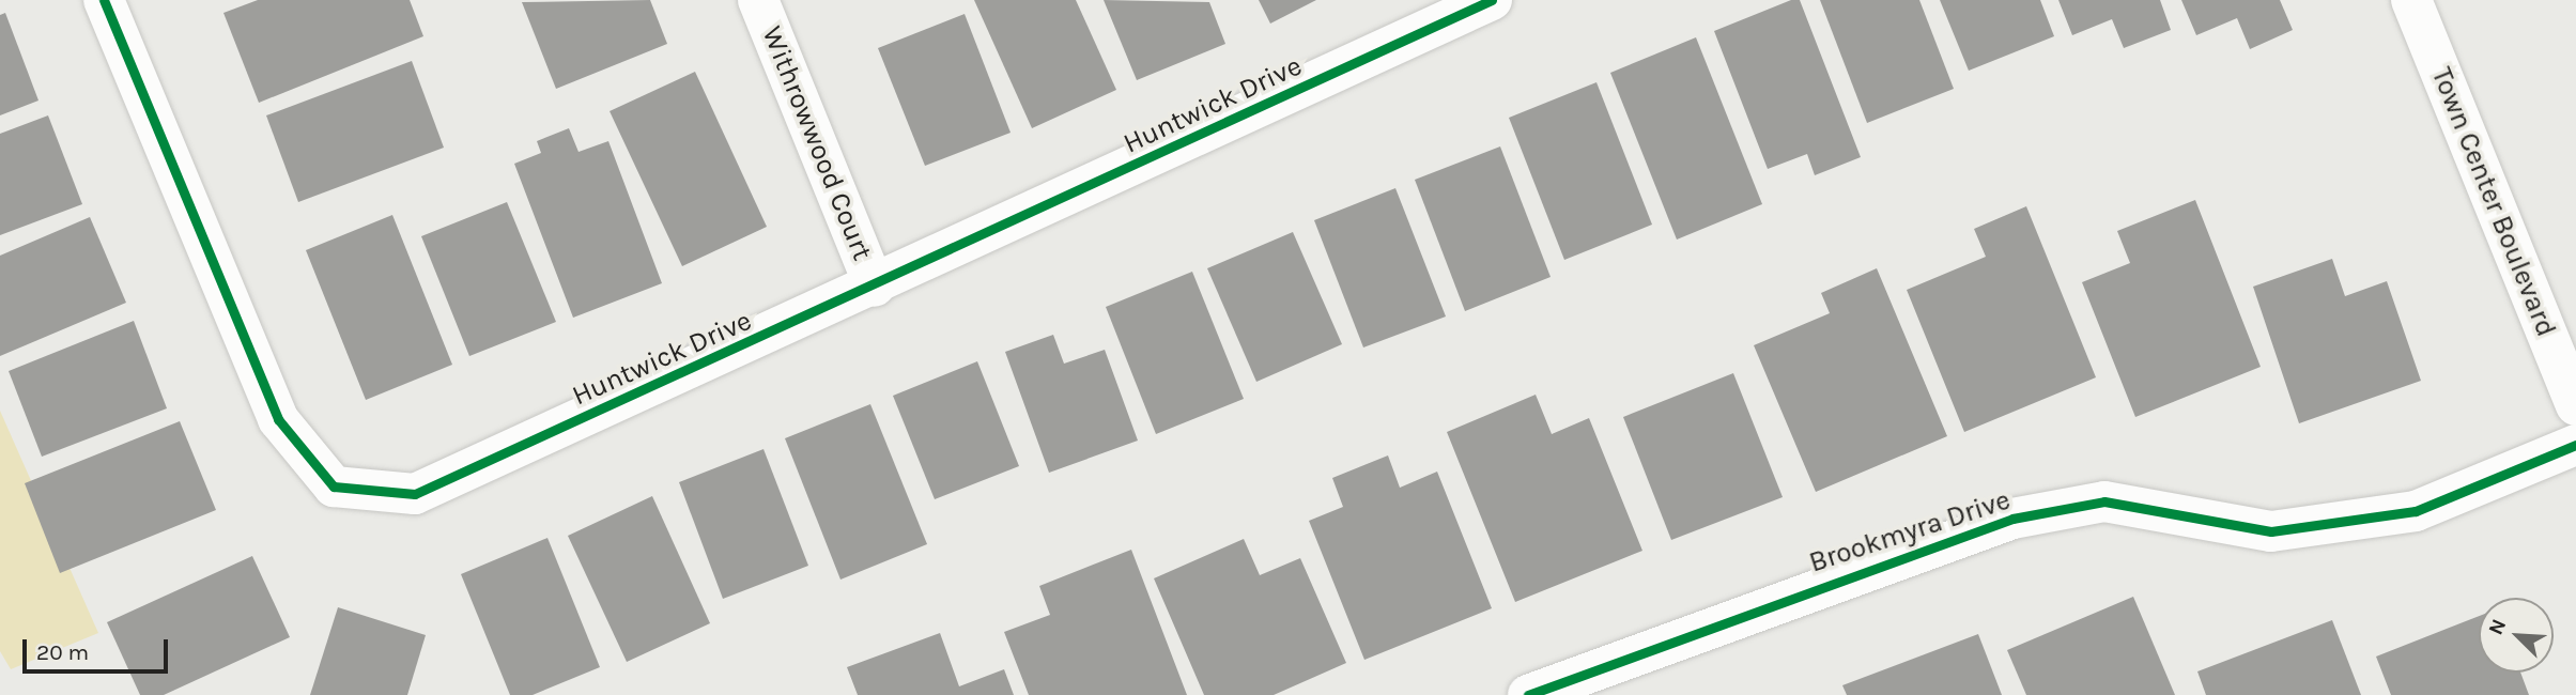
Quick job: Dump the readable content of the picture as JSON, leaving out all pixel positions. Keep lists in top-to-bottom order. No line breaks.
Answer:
{"streets":{"street":["Huntwick Drive","Withrowwood Court","Town Center Boulevard","Brookmyra Drive"]},"crossings":[["Huntwick Drive","Withrowwood Court"]],"scale_bar":"20 m","north":"top left"}
